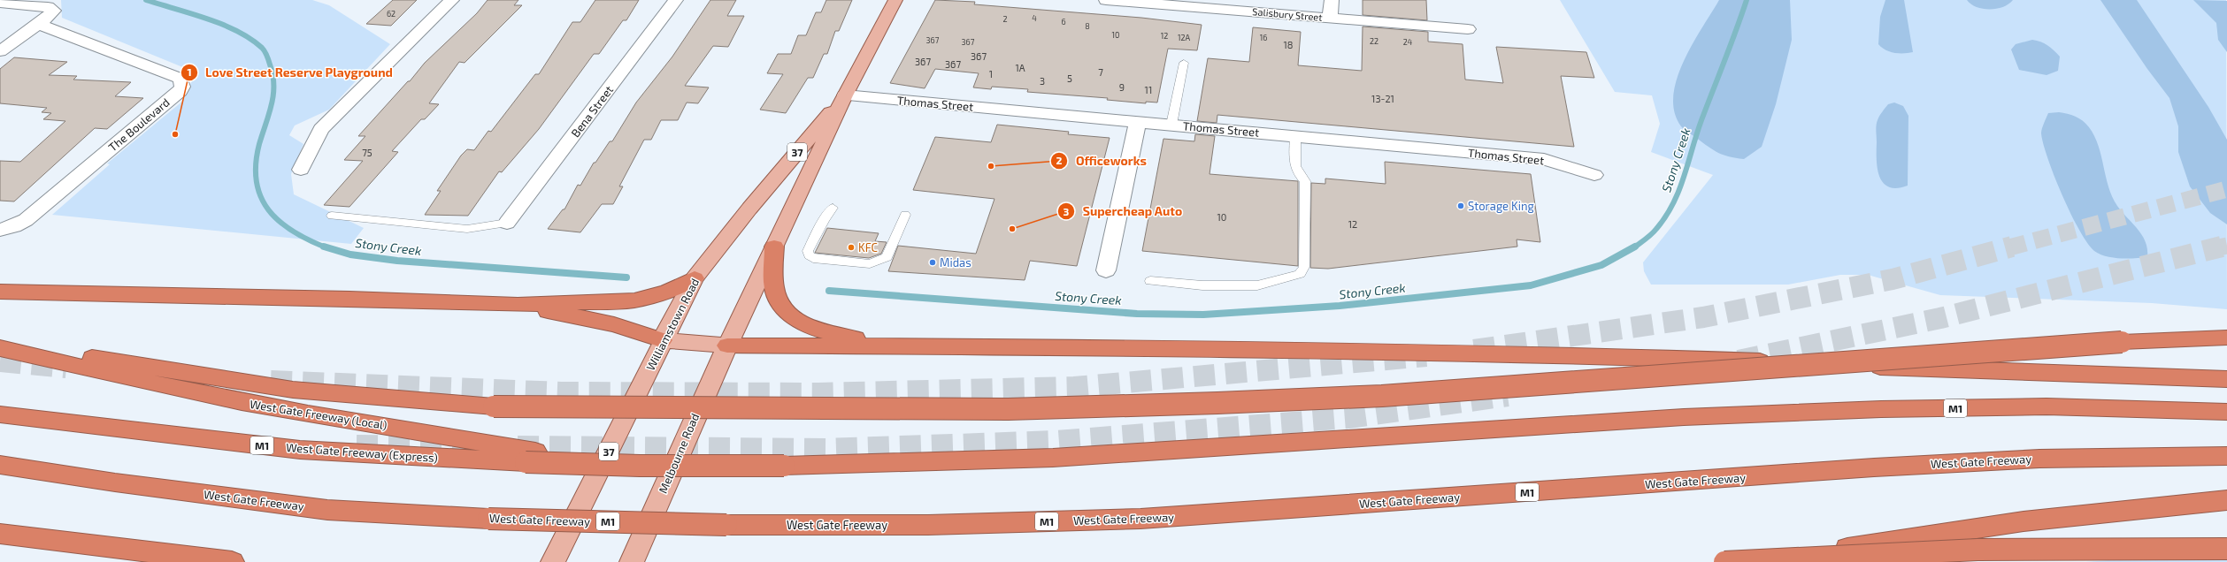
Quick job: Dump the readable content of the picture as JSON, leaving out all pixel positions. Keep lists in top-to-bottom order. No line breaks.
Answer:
{"streets":{"highway":["M1","West Gate Freeway (Local)","West Gate Freeway (Express)","West Gate Freeway"],"main road":["37","Williamstown Road","Melbourne Road"],"street":["Salisbury Street","Thomas Street","Bena Street","The Boulevard"]},"crossings":[["Thomas Street","Williamstown Road"],["Williamstown Road","Melbourne Road"],["West Gate Freeway (Local)","West Gate Freeway (Express)"]],"water":["Stony Creek"],"places":["Love Street Reserve Playground","Officeworks","Storage King","Supercheap Auto","KFC","Midas"],"house_numbers":["62","4","2","6","8","10","12","12A","16","367","22","367","24","18","367","367","367","1A","7","1","5","3","9","11","13-21","75","10","12"]}
